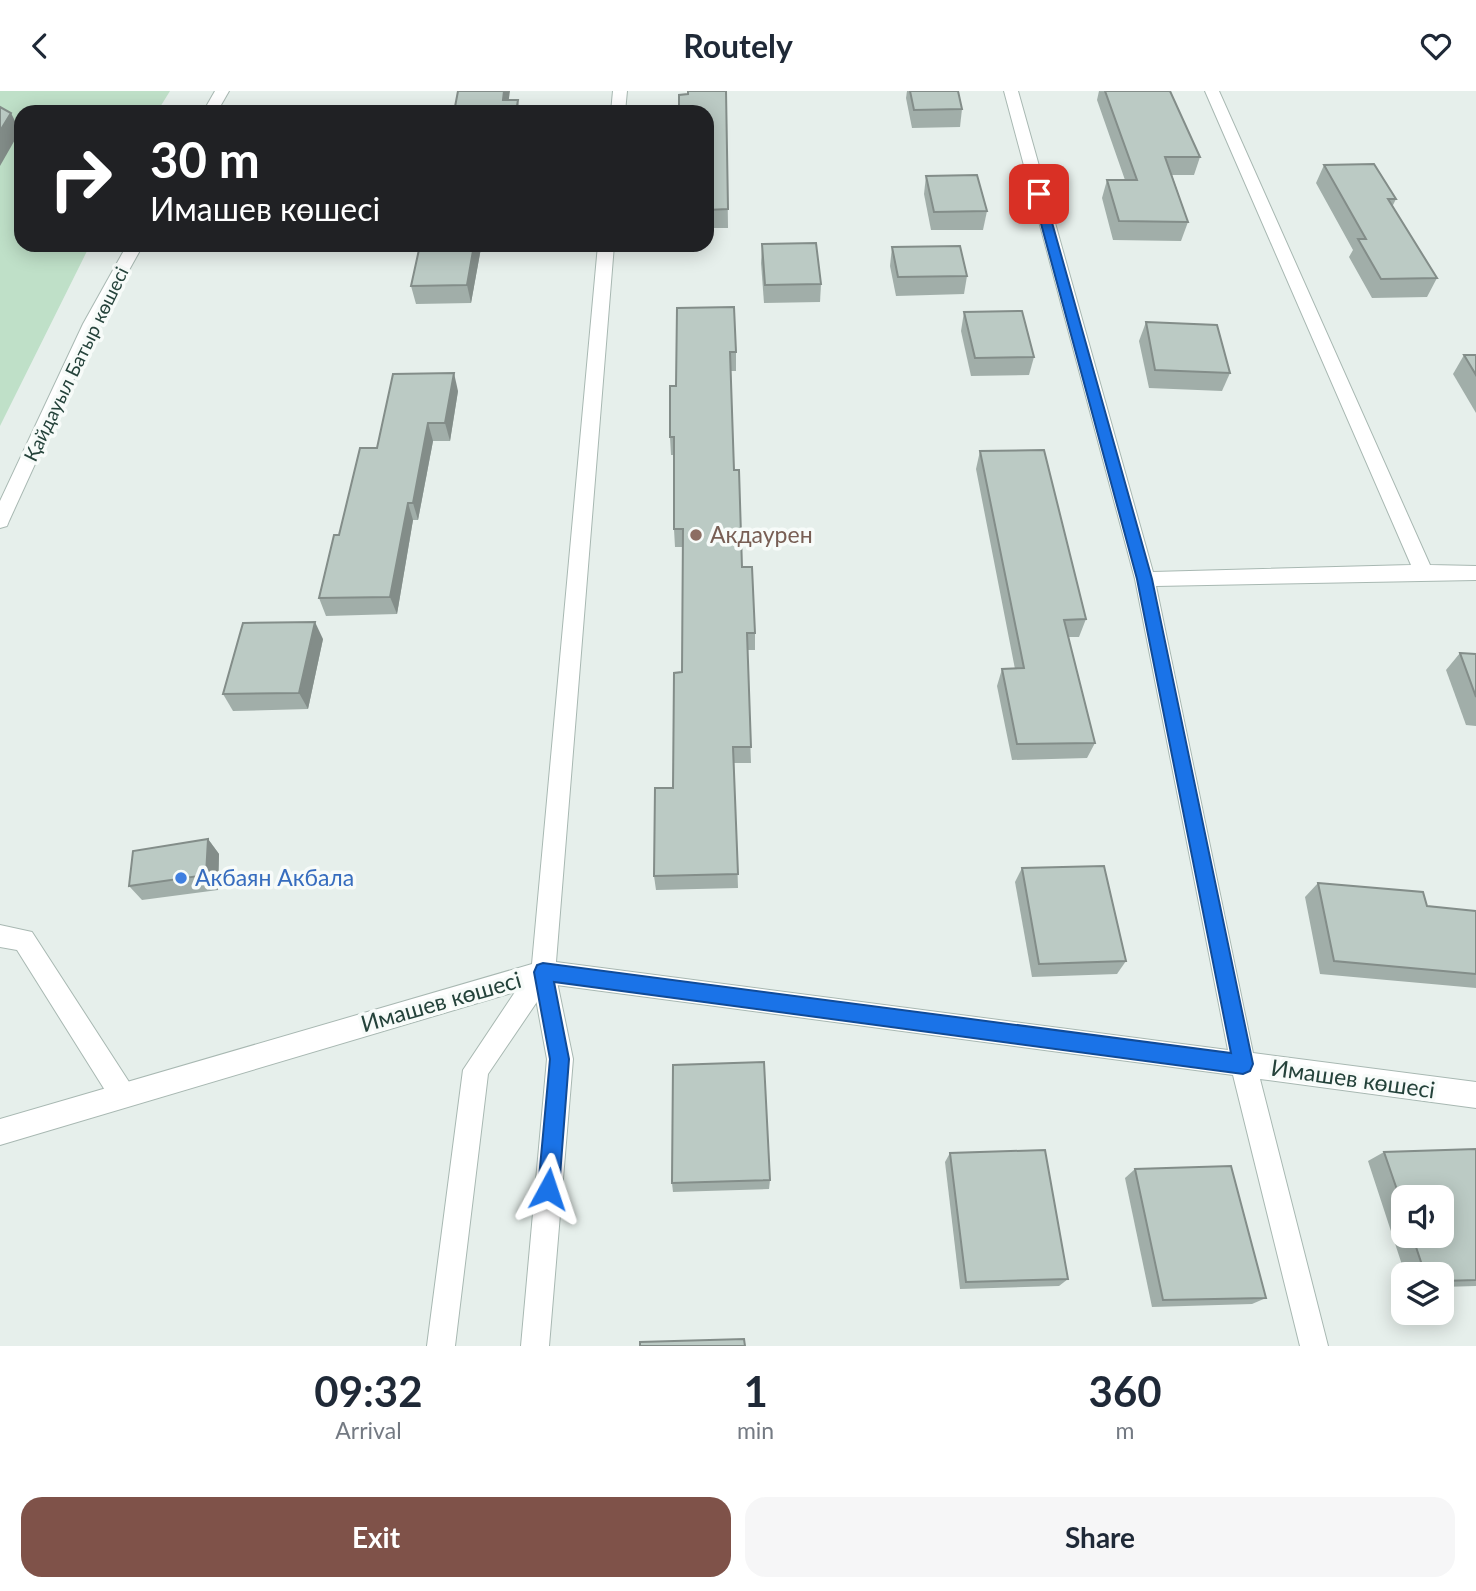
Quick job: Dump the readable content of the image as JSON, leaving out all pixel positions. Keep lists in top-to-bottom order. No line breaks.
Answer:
{"streets":{"street":["Қайдауыл Батыр көшесі","Имашев көшесі"]},"places":["Акдаурен","Акбаян Акбала"],"page":{"header":"Routely","turn":["30 m","Имашев көшесі"],"eta":["09:32","Arrival","1","min","360","m"],"buttons":["Exit","Share"]}}
